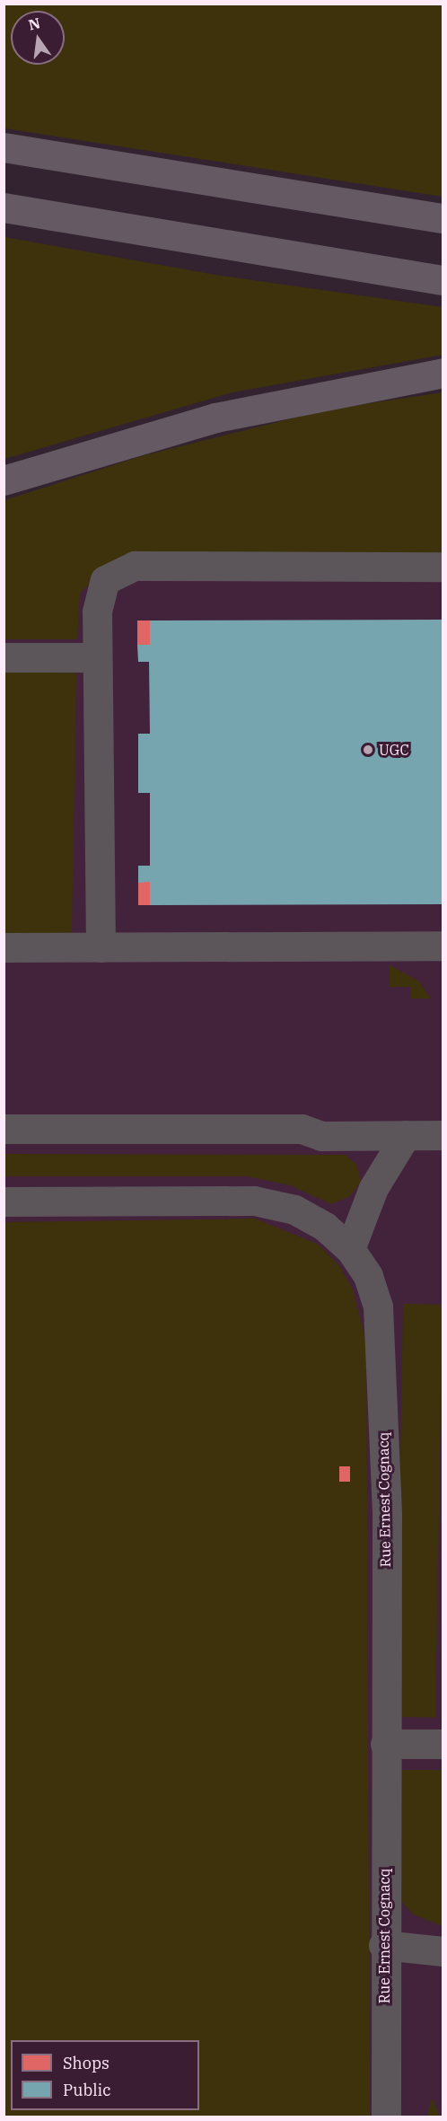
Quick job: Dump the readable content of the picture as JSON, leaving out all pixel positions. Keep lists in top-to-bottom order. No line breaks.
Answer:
{"streets":{"street":["Rue Ernest Cognacq"]},"places":["UGC"],"legend":["Shops","Public"],"north":"top"}
